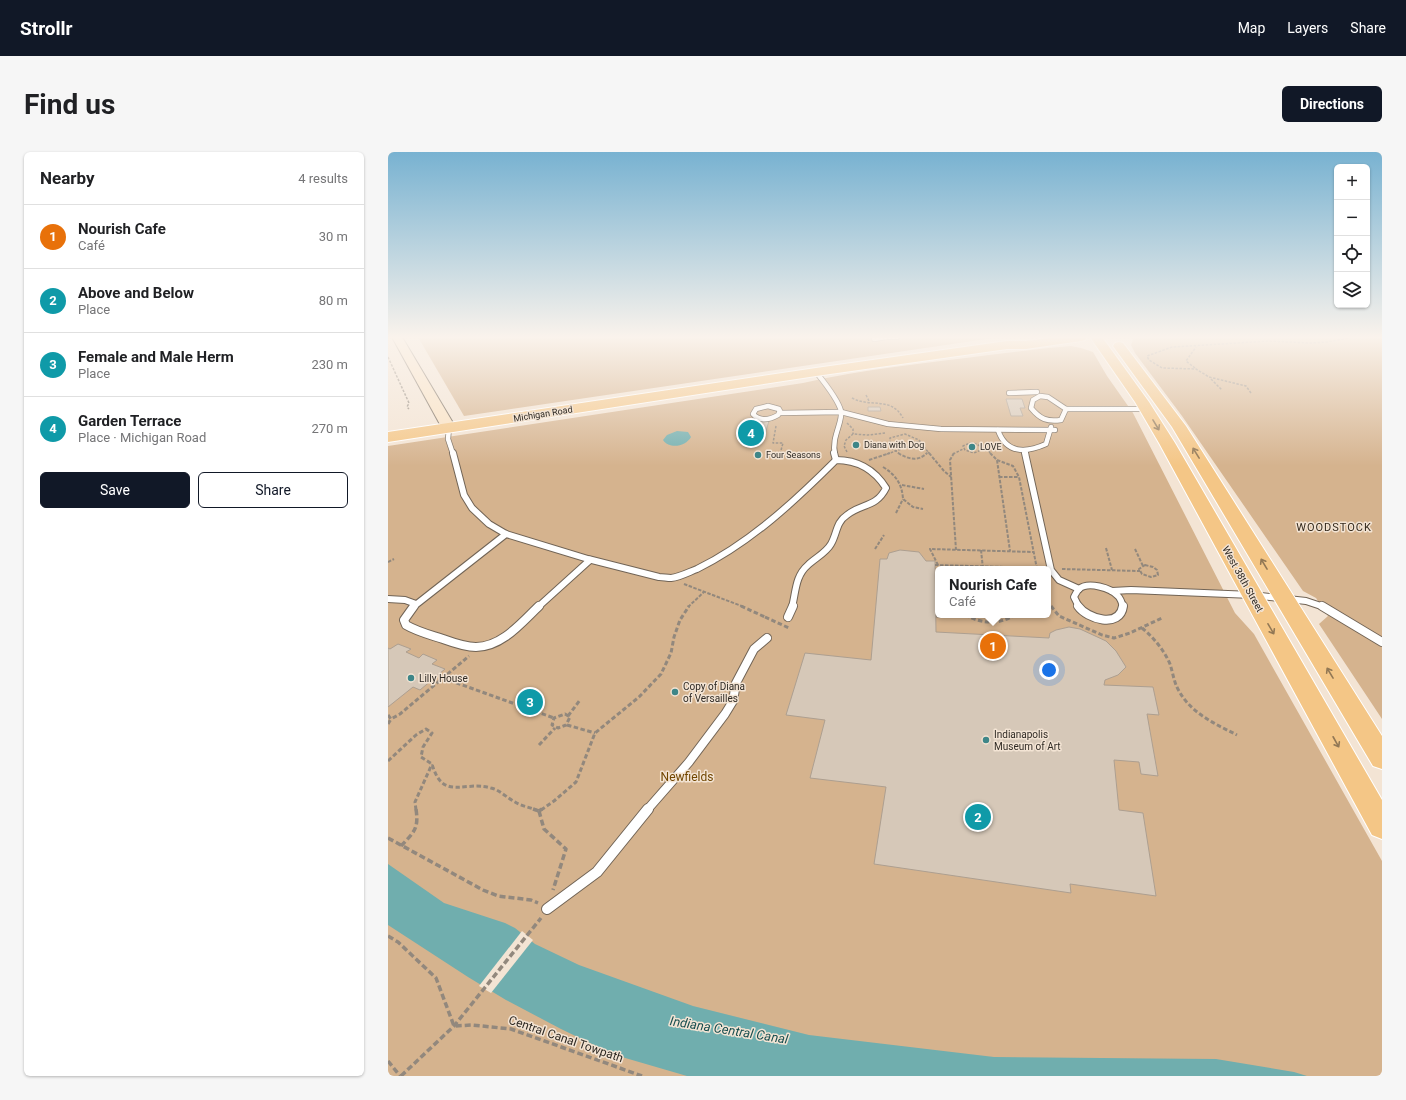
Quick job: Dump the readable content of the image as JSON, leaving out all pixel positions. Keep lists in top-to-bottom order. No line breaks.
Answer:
{"streets":{"main road":["Michigan Road","West 38th Street"],"path":["Central Canal Towpath"]},"districts":["WOODSTOCK"],"water":["Indiana Central Canal"],"parks":["Newfields"],"places":["Diana with Dog","LOVE","Four Seasons","Lilly House","Copy of Diana of Versailles","Indianapolis Museum of Art"],"page":{"header":"Strollr","nav":["Map","Layers","Share"],"buttons":["Directions",["Save","Share"]],"title":"Find us","heading":["Nearby","4 results"],"map_buttons":["+","−"],"list":[{"mark":"1","name":"Nourish Cafe","note":"Café","value":"30 m"},{"mark":"2","name":"Above and Below","note":"Place","value":"80 m"},{"mark":"3","name":"Female and Male Herm","note":"Place","value":"230 m"},{"mark":"4","name":"Garden Terrace","note":"Place · Michigan Road","value":"270 m"}],"pins":["4","1","3","2"],"popup":["Nourish Cafe","Café"]}}
